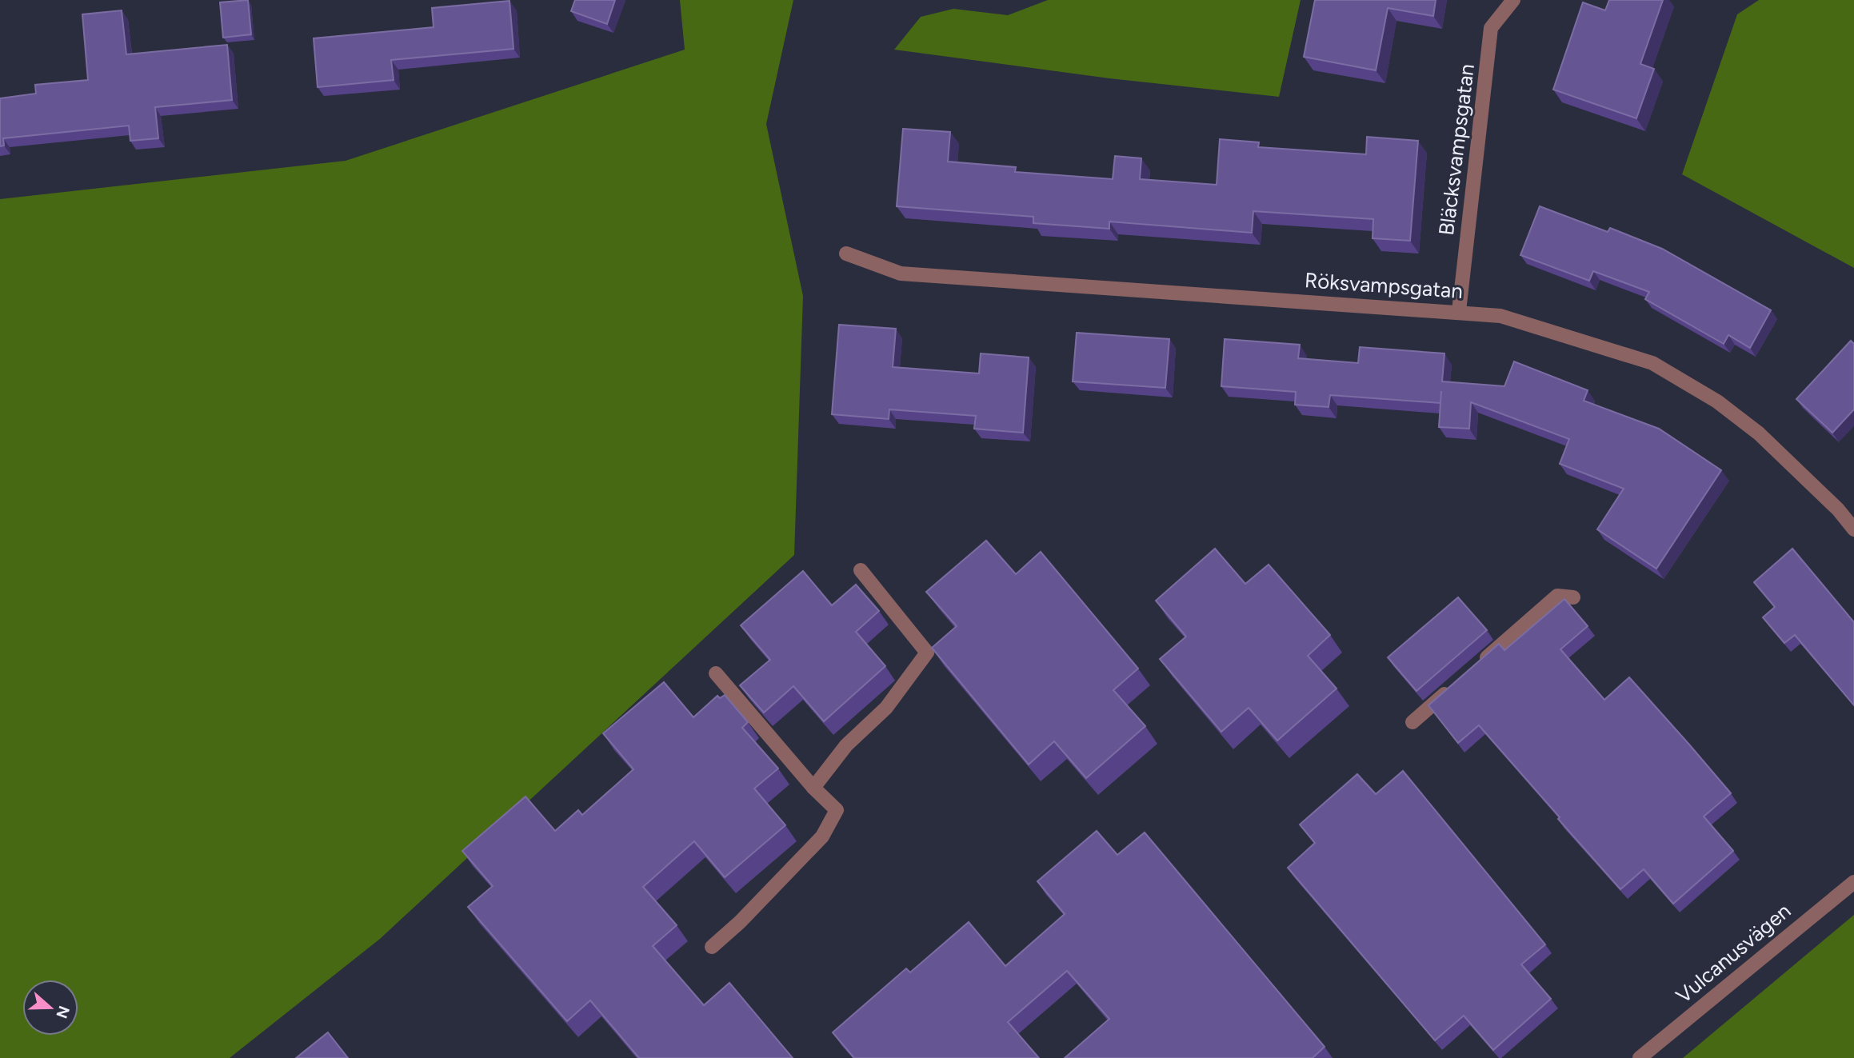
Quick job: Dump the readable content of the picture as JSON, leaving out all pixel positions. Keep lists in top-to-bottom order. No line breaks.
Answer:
{"streets":{"street":["Bläcksvampsgatan","Röksvampsgatan","Vulcanusvägen"]},"crossings":[["Bläcksvampsgatan","Röksvampsgatan"]],"north":"right"}
